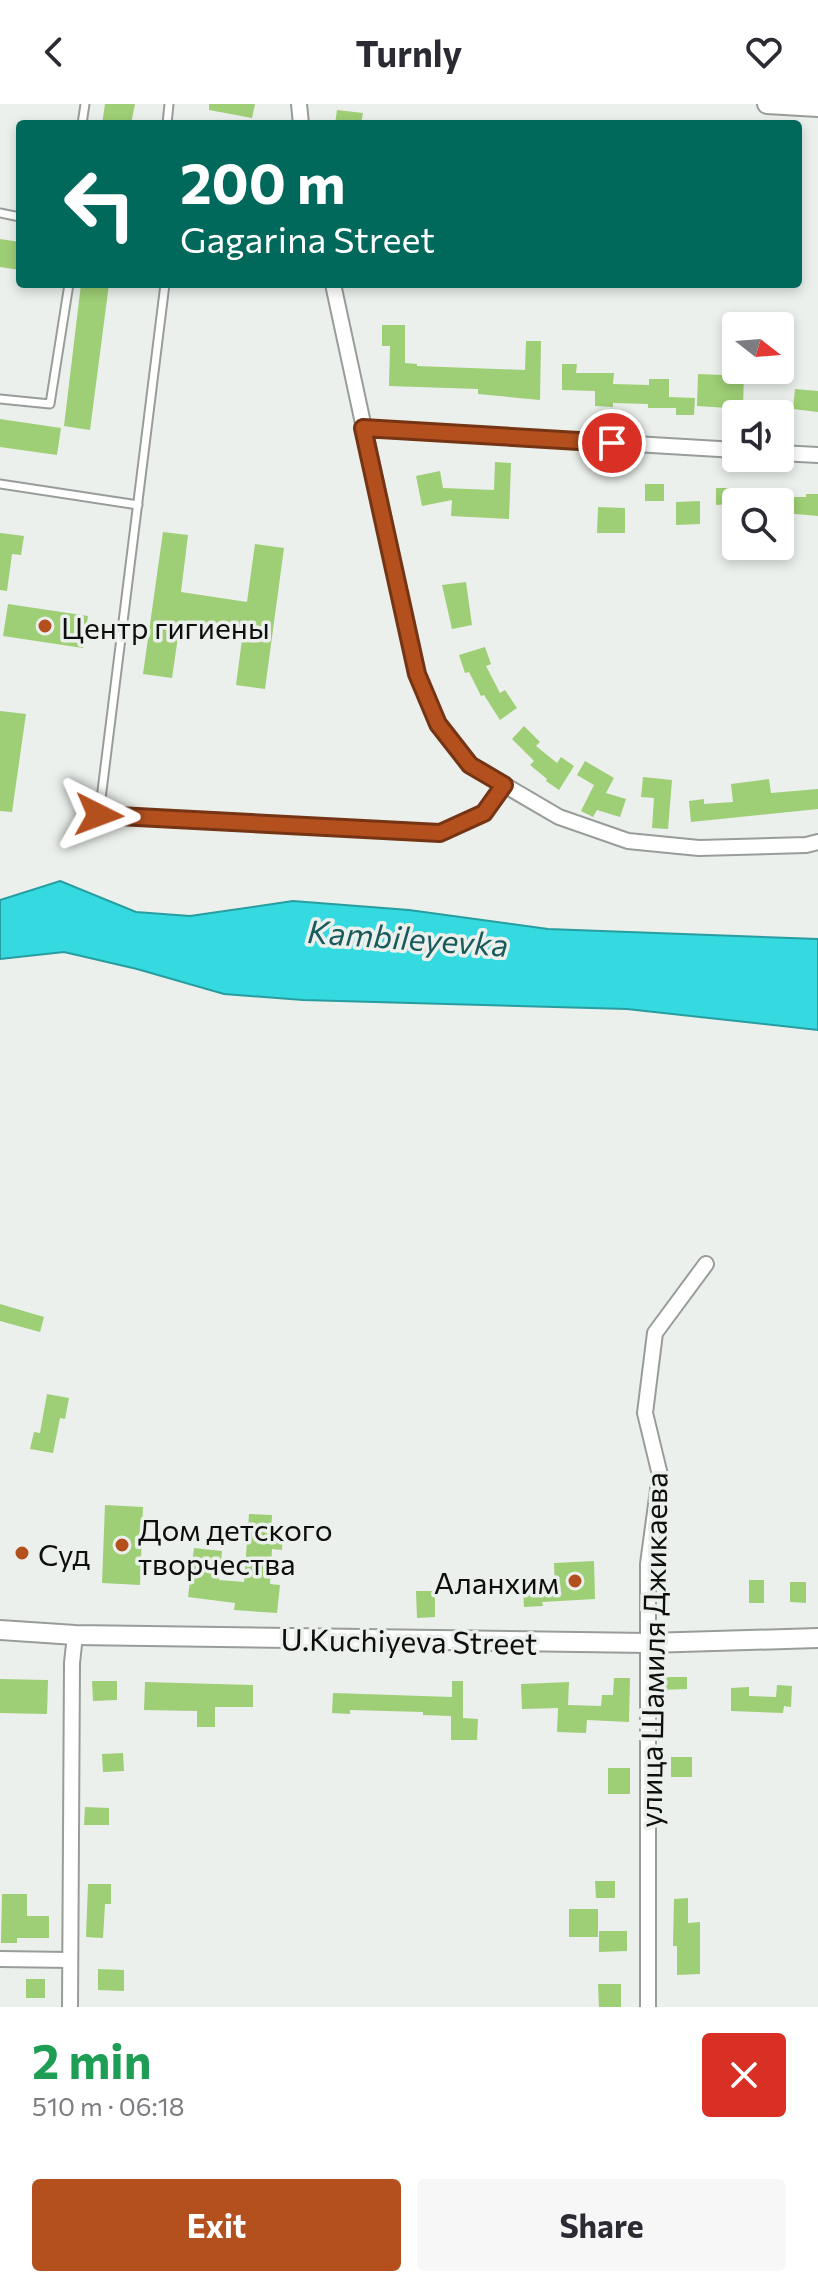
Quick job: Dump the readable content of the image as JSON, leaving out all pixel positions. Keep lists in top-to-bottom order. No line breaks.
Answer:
{"streets":{"street":["U.Kuchiyeva Street","улица Шамиля Джикаева"]},"crossings":[["U.Kuchiyeva Street","улица Шамиля Джикаева"]],"water":["Kambileyevka"],"places":["Центр гигиены","Дом детского творчества","Суд","Аланхим"],"north":"right","page":{"header":"Turnly","turn":["200 m","Gagarina Street"],"heading":["2 min","510 m · 06:18"],"buttons":["Exit","Share"]}}
